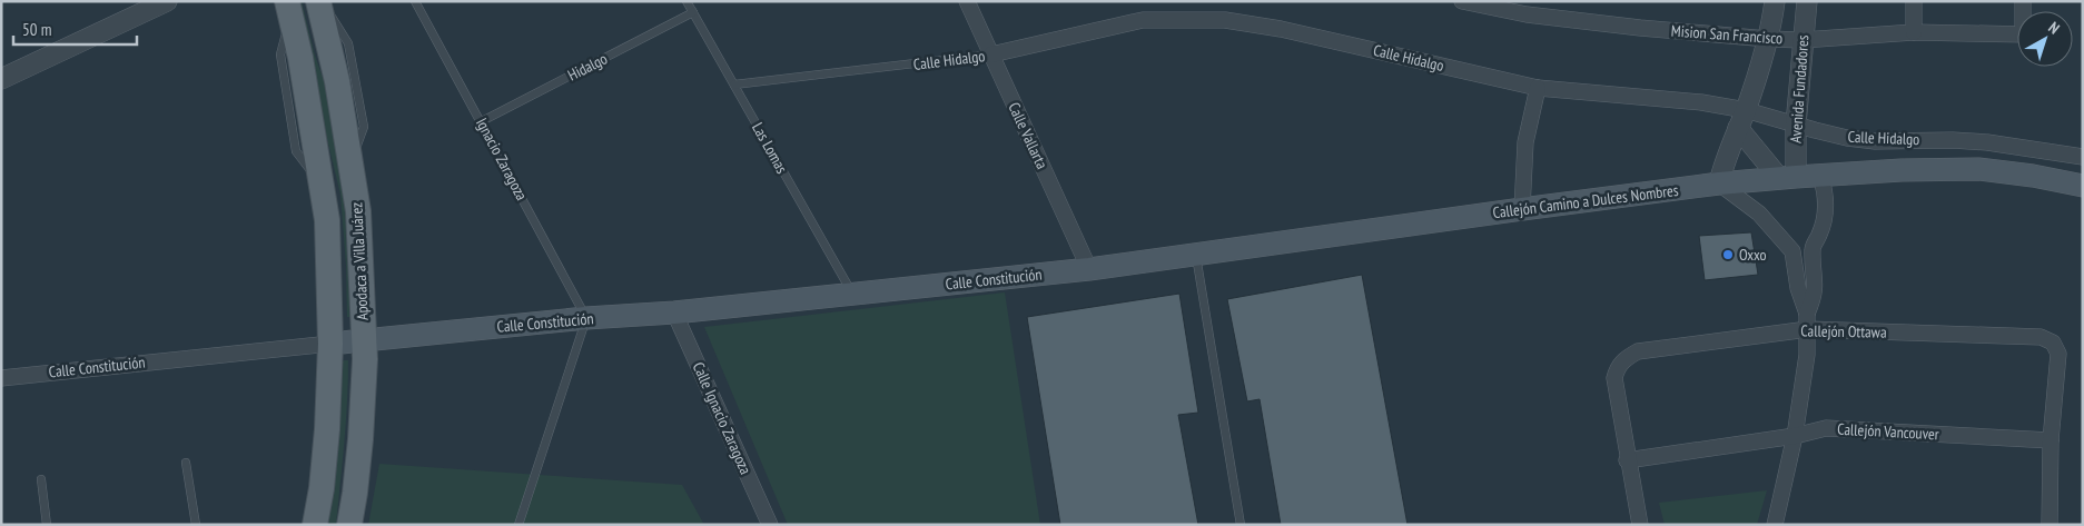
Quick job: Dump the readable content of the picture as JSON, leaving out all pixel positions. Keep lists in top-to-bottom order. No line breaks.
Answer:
{"streets":{"main road":["Callejón Camino a Dulces Nombres","Apodaca a Villa Juárez","Calle Constitución"],"street":["Mision San Francisco","Calle Hidalgo","Avenida Fundadores","Calle Vallarta","Callejón Ottawa","Calle Ignacio Zaragoza","Callejón Vancouver"],"lane":["Hidalgo","Las Lomas","Ignacio Zaragoza"]},"crossings":[["Mision San Francisco","Avenida Fundadores"],["Calle Hidalgo","Avenida Fundadores"],["Calle Hidalgo","Calle Vallarta"],["Calle Hidalgo","Las Lomas"],["Hidalgo","Las Lomas"],["Hidalgo","Ignacio Zaragoza"],["Avenida Fundadores","Callejón Camino a Dulces Nombres"],["Calle Vallarta","Callejón Camino a Dulces Nombres"],["Calle Vallarta","Calle Constitución"],["Las Lomas","Calle Constitución"],["Ignacio Zaragoza","Calle Constitución"],["Callejón Camino a Dulces Nombres","Calle Constitución"],["Apodaca a Villa Juárez","Calle Constitución"],["Calle Constitución","Calle Ignacio Zaragoza"],["Callejón Ottawa","Callejón Vancouver"]],"places":["Oxxo"],"scale_bar":"50 m","north":"top right"}
